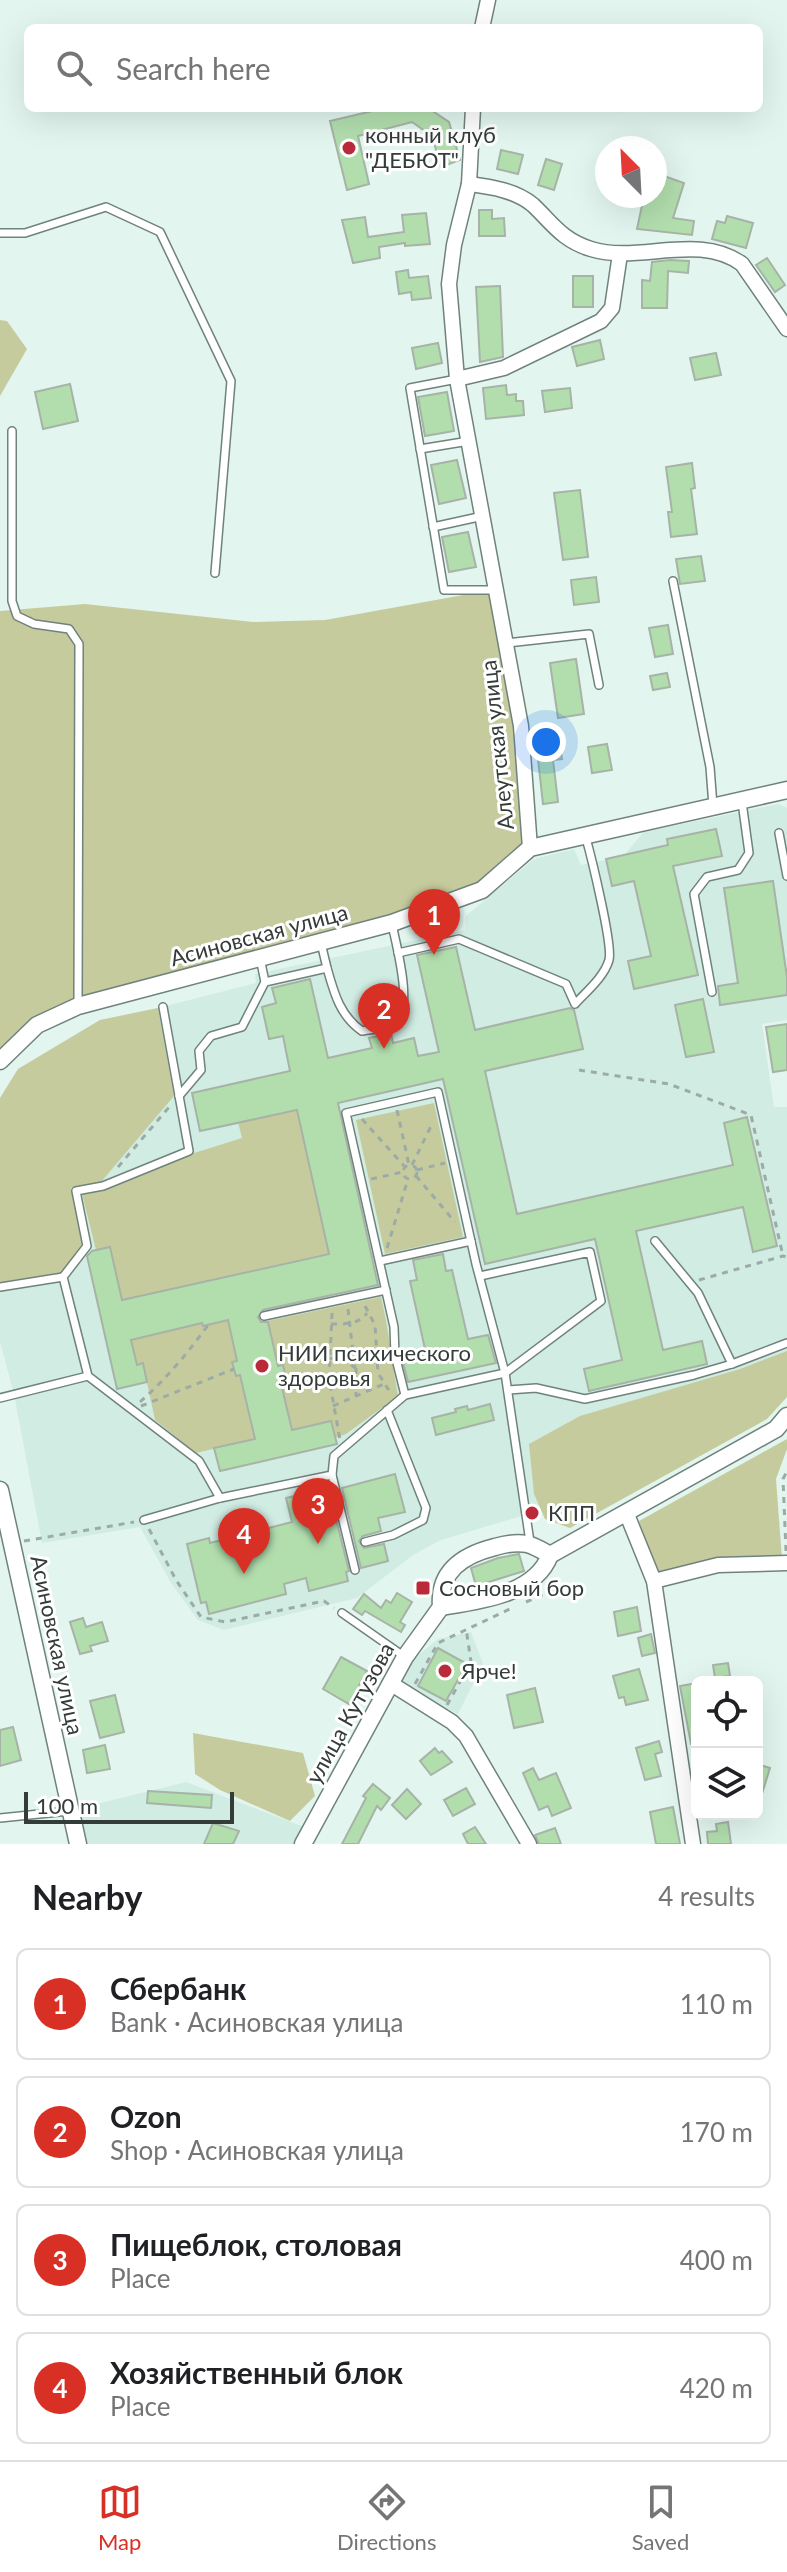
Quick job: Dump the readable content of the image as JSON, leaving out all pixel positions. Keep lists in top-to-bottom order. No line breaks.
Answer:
{"streets":{"street":["Алеутская улица","Асиновская улица","улица Кутузова"]},"crossings":[["Алеутская улица","Асиновская улица"]],"places":{"other":["конный клуб \"ДЕБЮТ\"","НИИ психического здоровья","КПП","Ярче!"],"transit":["Сосновый бор"]},"scale_bar":"100 m","north":"top left","page":{"search":"Search here","pins":["1","2","3","4"],"scale":"100 m","heading":["Nearby","4 results"],"list":[{"mark":"1","name":"Сбербанк","note":"Bank · Асиновская улица","value":"110 m"},{"mark":"2","name":"Ozon","note":"Shop · Асиновская улица","value":"170 m"},{"mark":"3","name":"Пищеблок, столовая","note":"Place","value":"400 m"},{"mark":"4","name":"Хозяйственный блок","note":"Place","value":"420 m"}],"nav":["Map","Directions","Saved"]}}
